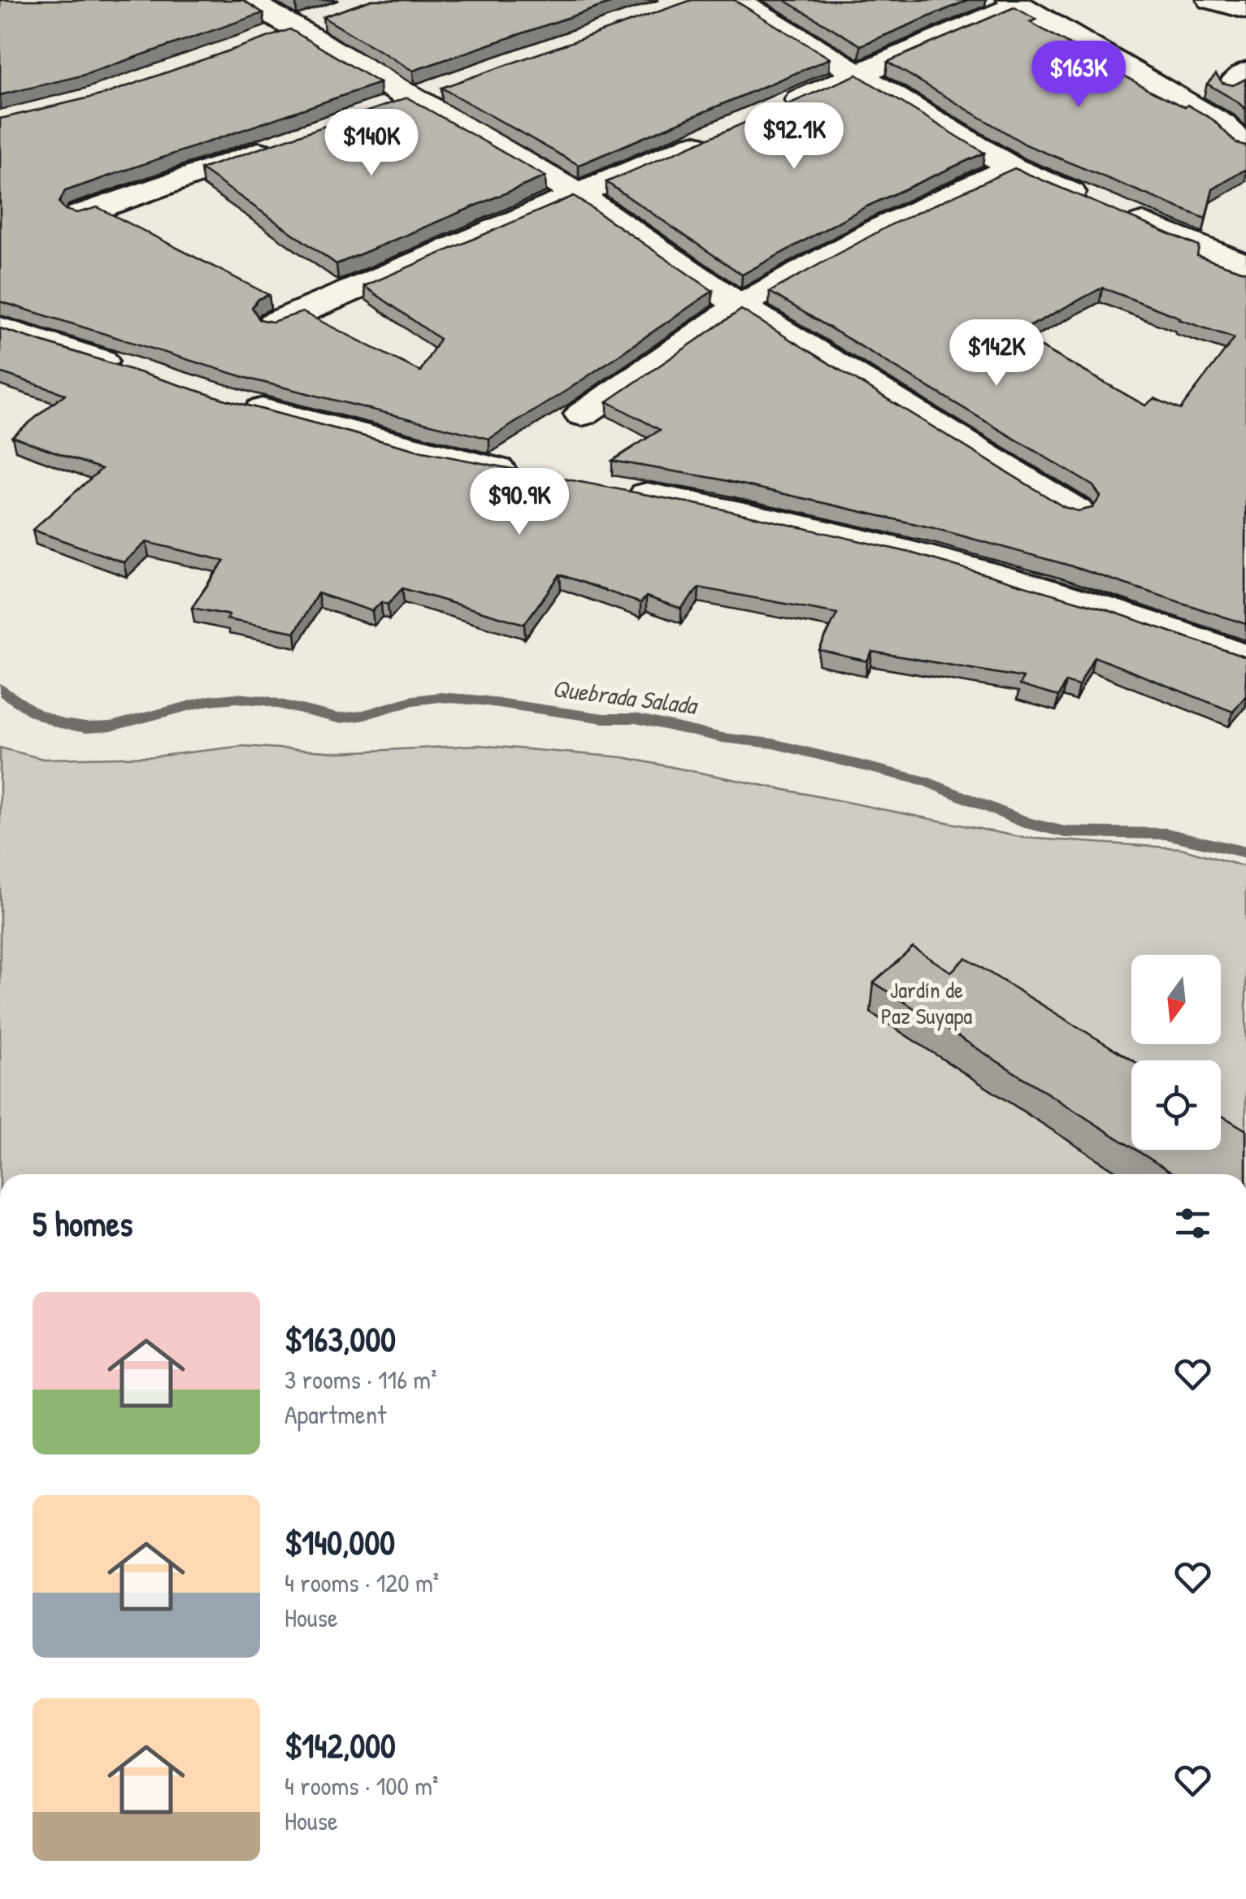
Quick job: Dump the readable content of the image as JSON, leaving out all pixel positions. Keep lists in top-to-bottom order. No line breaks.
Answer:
{"water":["Quebrada Salada"],"parks":["Jardín de Paz Suyapa"],"north":"bottom","page":{"price":["$163K","$92.1K","$140K","$142K","$90.9K"],"heading":"5 homes","list":[{"name":"$163,000","note":"3 rooms · 116 m² · Apartment"},{"name":"$140,000","note":"4 rooms · 120 m² · House"},{"name":"$142,000","note":"4 rooms · 100 m² · House"}]}}
